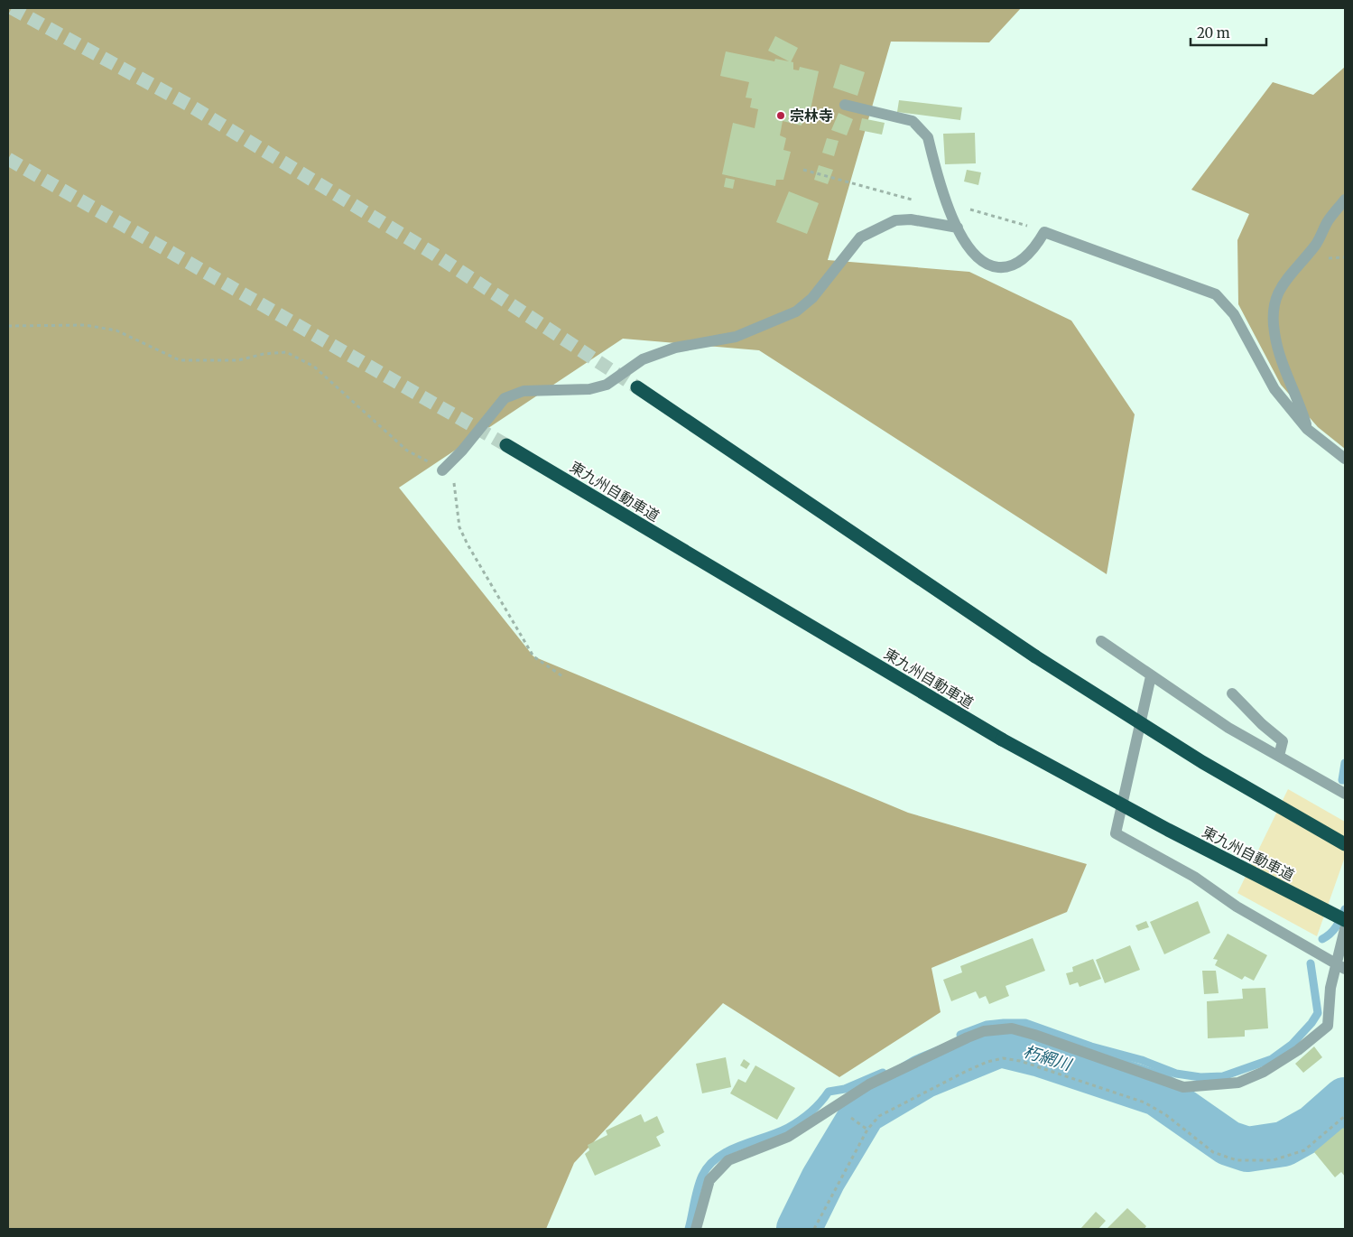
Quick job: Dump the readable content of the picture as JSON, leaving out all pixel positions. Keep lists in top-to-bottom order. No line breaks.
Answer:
{"streets":{"highway":["東九州自動車道"]},"water":["朽網川"],"places":["宗林寺"],"scale_bar":"20 m"}
